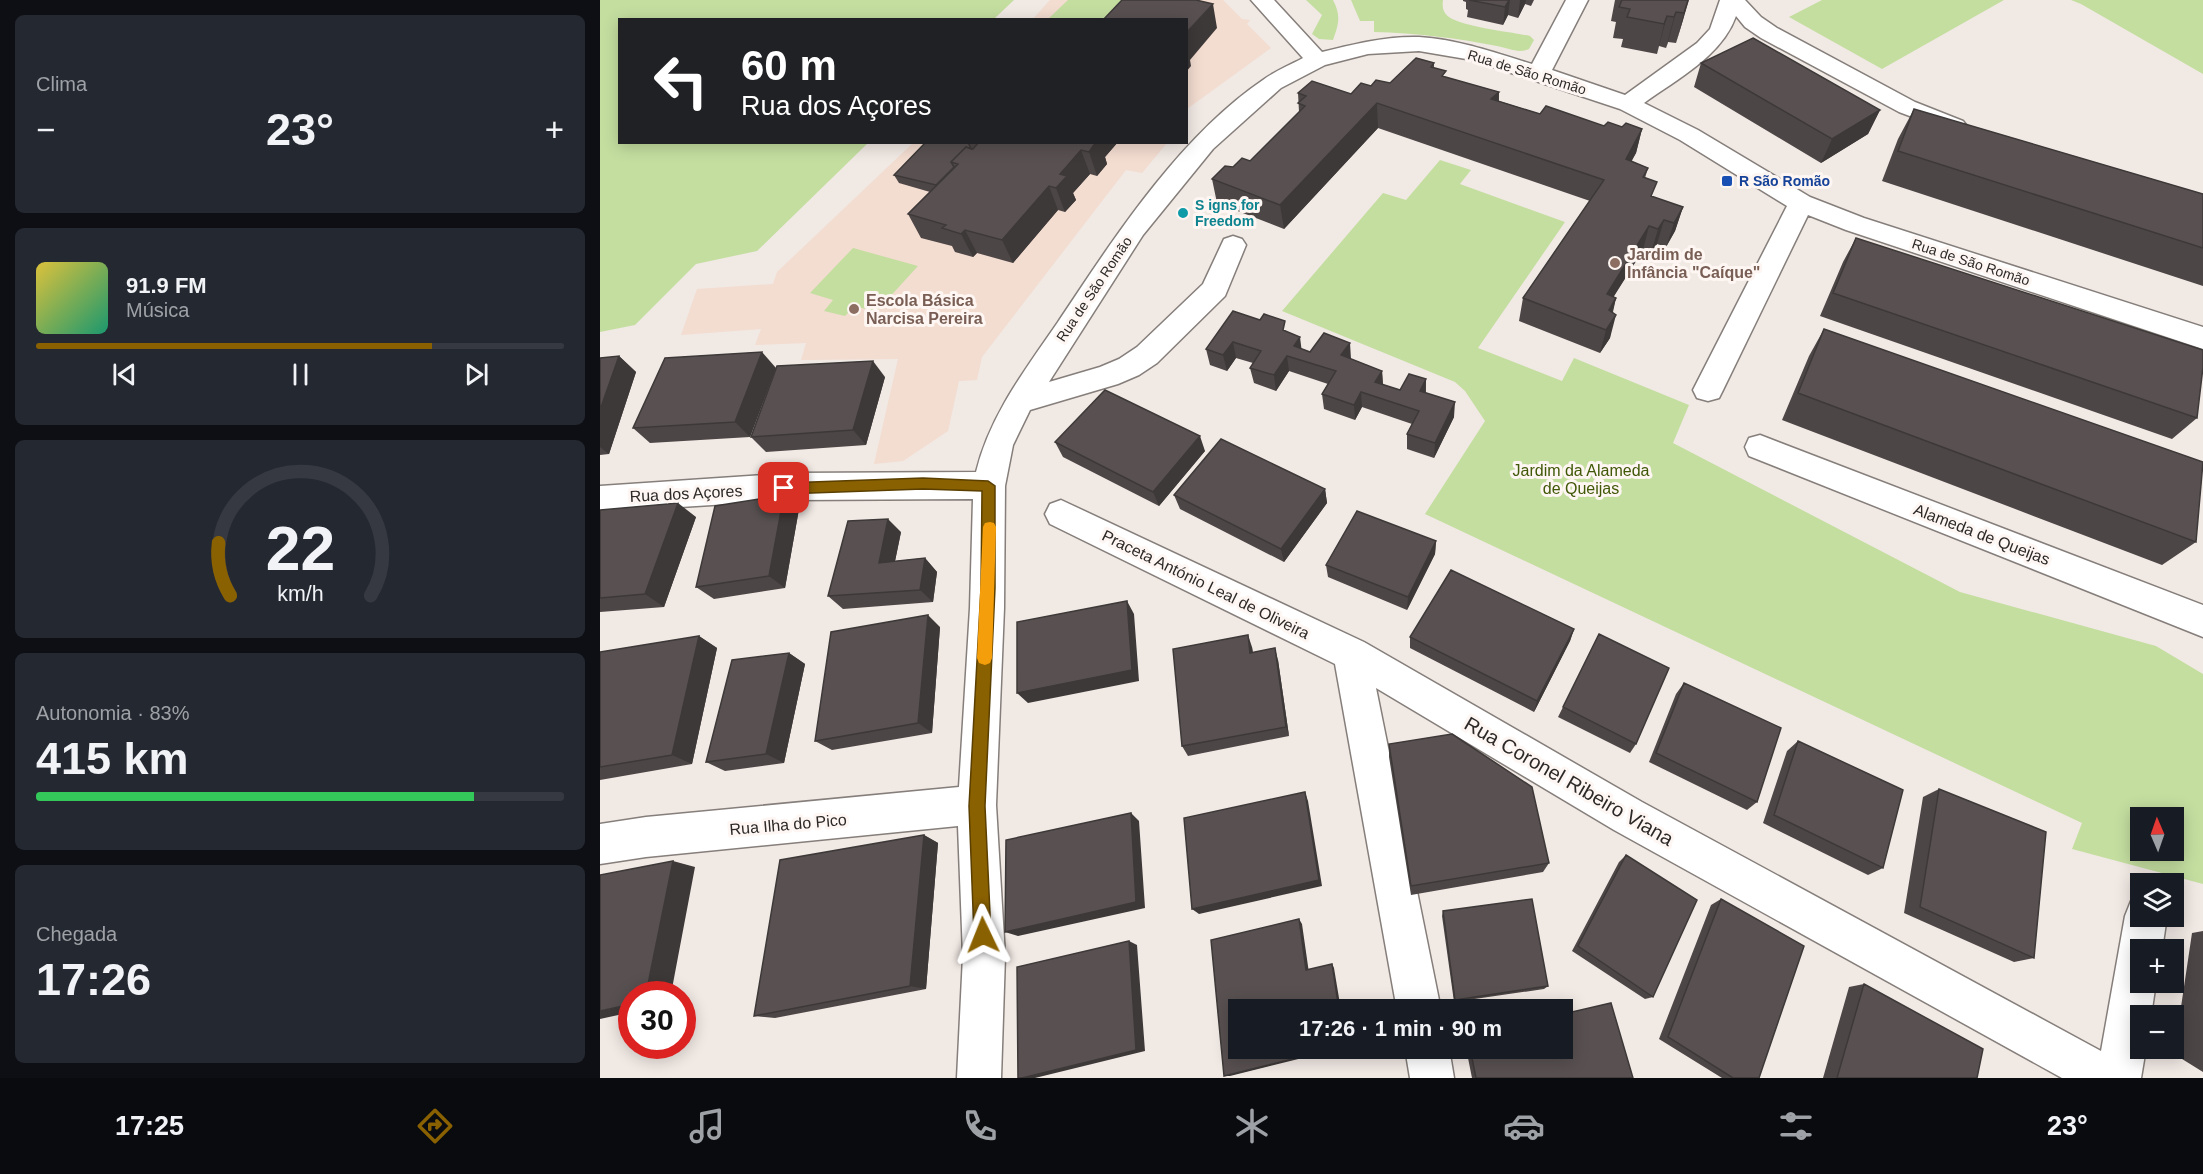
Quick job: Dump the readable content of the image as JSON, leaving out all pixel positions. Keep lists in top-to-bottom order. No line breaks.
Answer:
{"streets":{"street":["Rua de São Romão","Rua dos Açores","Alameda de Queijas","Praceta António Leal de Oliveira","Rua Coronel Ribeiro Viana","Rua Ilha do Pico"]},"crossings":[["Rua de São Romão","Rua dos Açores"],["Rua de São Romão","Rua Ilha do Pico"],["Praceta António Leal de Oliveira","Rua Coronel Ribeiro Viana"]],"parks":["Jardim da Alameda de Queijas"],"places":{"transit":["R São Romão"],"other":["S igns for Freedom","Jardim de Infância \"Caíque\"","Escola Básica Narcisa Pereira"]},"north":"top","page":{"tile":["Clima",["Autonomia · 83%","415 km"],["Chegada","17:26"]],"turn":["60 m","Rua dos Açores"],"heat":["−","23°","+"],"song":["91.9 FM","Música"],"map_buttons":["+","−"],"limit":"30","trip":"17:26 · 1 min · 90 m","tabs":["17:25","23°"],"gauge":["22","km/h"]}}
